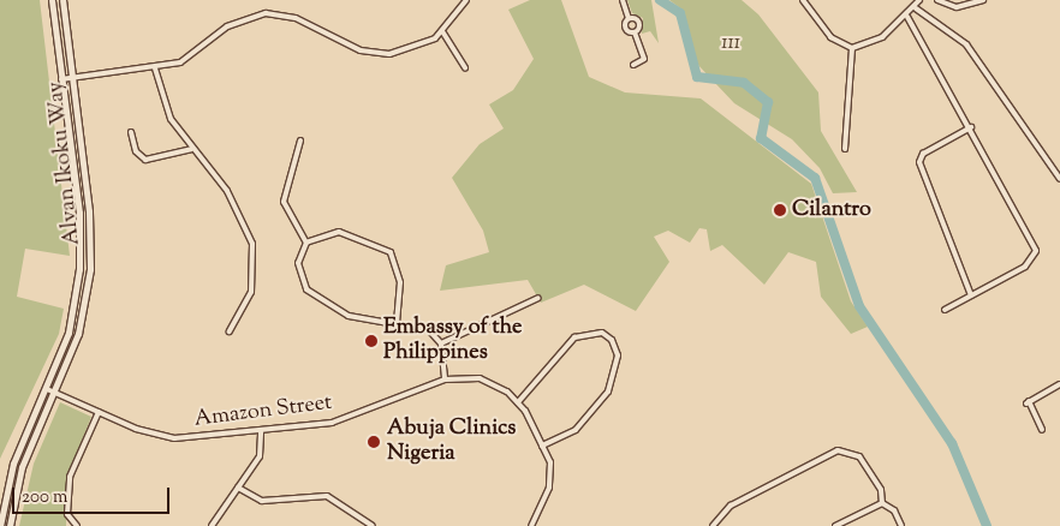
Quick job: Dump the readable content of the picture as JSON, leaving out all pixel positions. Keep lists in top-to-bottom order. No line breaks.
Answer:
{"streets":{"street":["Alvan Ikoku Way","Amazon Street"]},"crossings":[["Alvan Ikoku Way","Amazon Street"]],"parks":["111"],"places":["Cilantro","Embassy of the Philippines","Abuja Clinics Nigeria"],"scale_bar":"200 m"}
